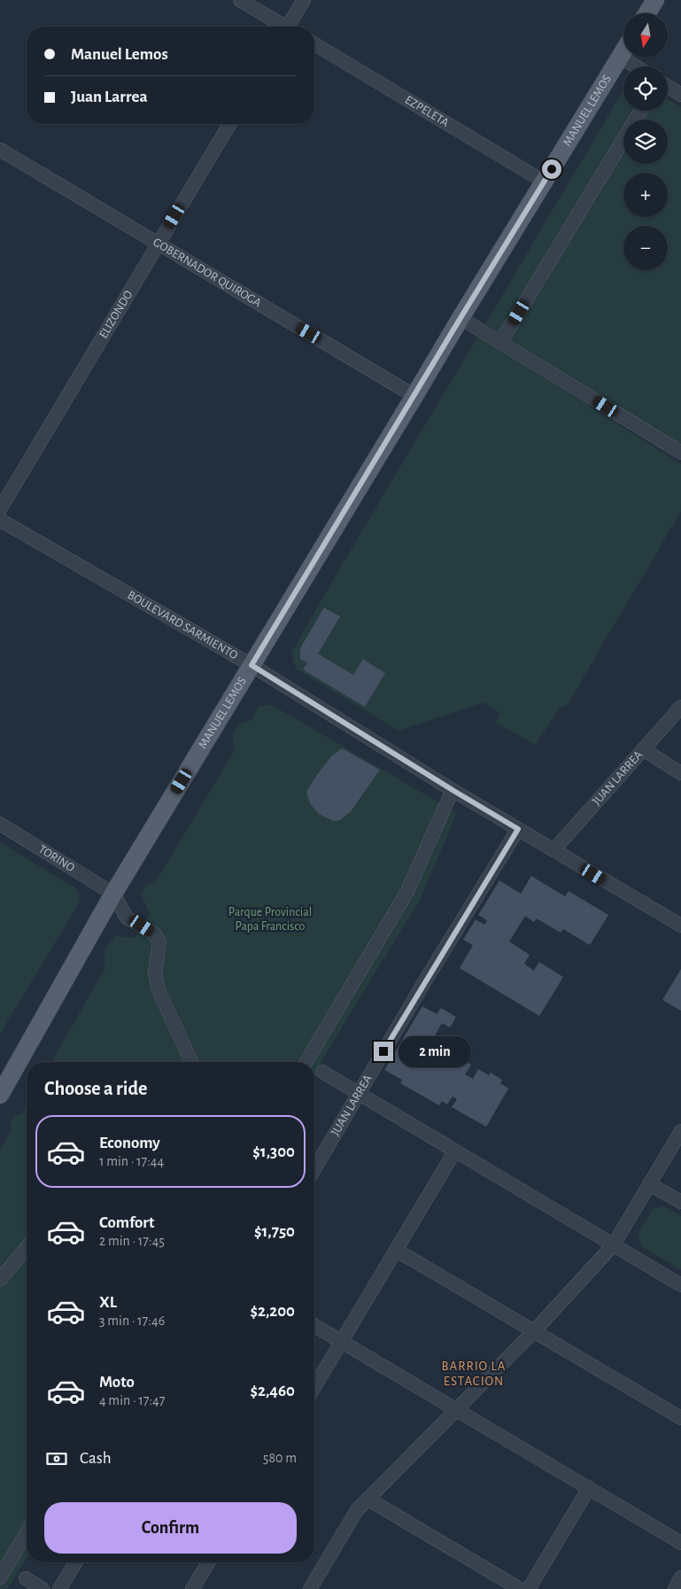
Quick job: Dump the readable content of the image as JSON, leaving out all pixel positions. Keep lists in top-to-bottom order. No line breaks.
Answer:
{"streets":{"main road":["MANUEL LEMOS"],"street":["EZPELETA","GOBERNADOR QUIROGA","ELIZONDO","BOULEVARD SARMIENTO","JUAN LARREA","TORINO"]},"crossings":[["MANUEL LEMOS","EZPELETA"],["MANUEL LEMOS","GOBERNADOR QUIROGA"],["MANUEL LEMOS","BOULEVARD SARMIENTO"],["MANUEL LEMOS","TORINO"],["GOBERNADOR QUIROGA","ELIZONDO"],["BOULEVARD SARMIENTO","JUAN LARREA"]],"districts":["BARRIO LA ESTACION"],"parks":["Parque Provincial Papa Francisco"],"north":"bottom","page":{"map_buttons":["+","−"],"banner":["Manuel Lemos","Juan Larrea"],"bubble":"2 min","heading":"Choose a ride","list":[{"name":"Economy","note":"1 min · 17:44","value":"$1,300"},{"name":"Comfort","note":"2 min · 17:45","value":"$1,750"},{"name":"XL","note":"3 min · 17:46","value":"$2,200"},{"name":"Moto","note":"4 min · 17:47","value":"$2,460"}],"pay":["Cash","580 m"],"buttons":"Confirm"}}
